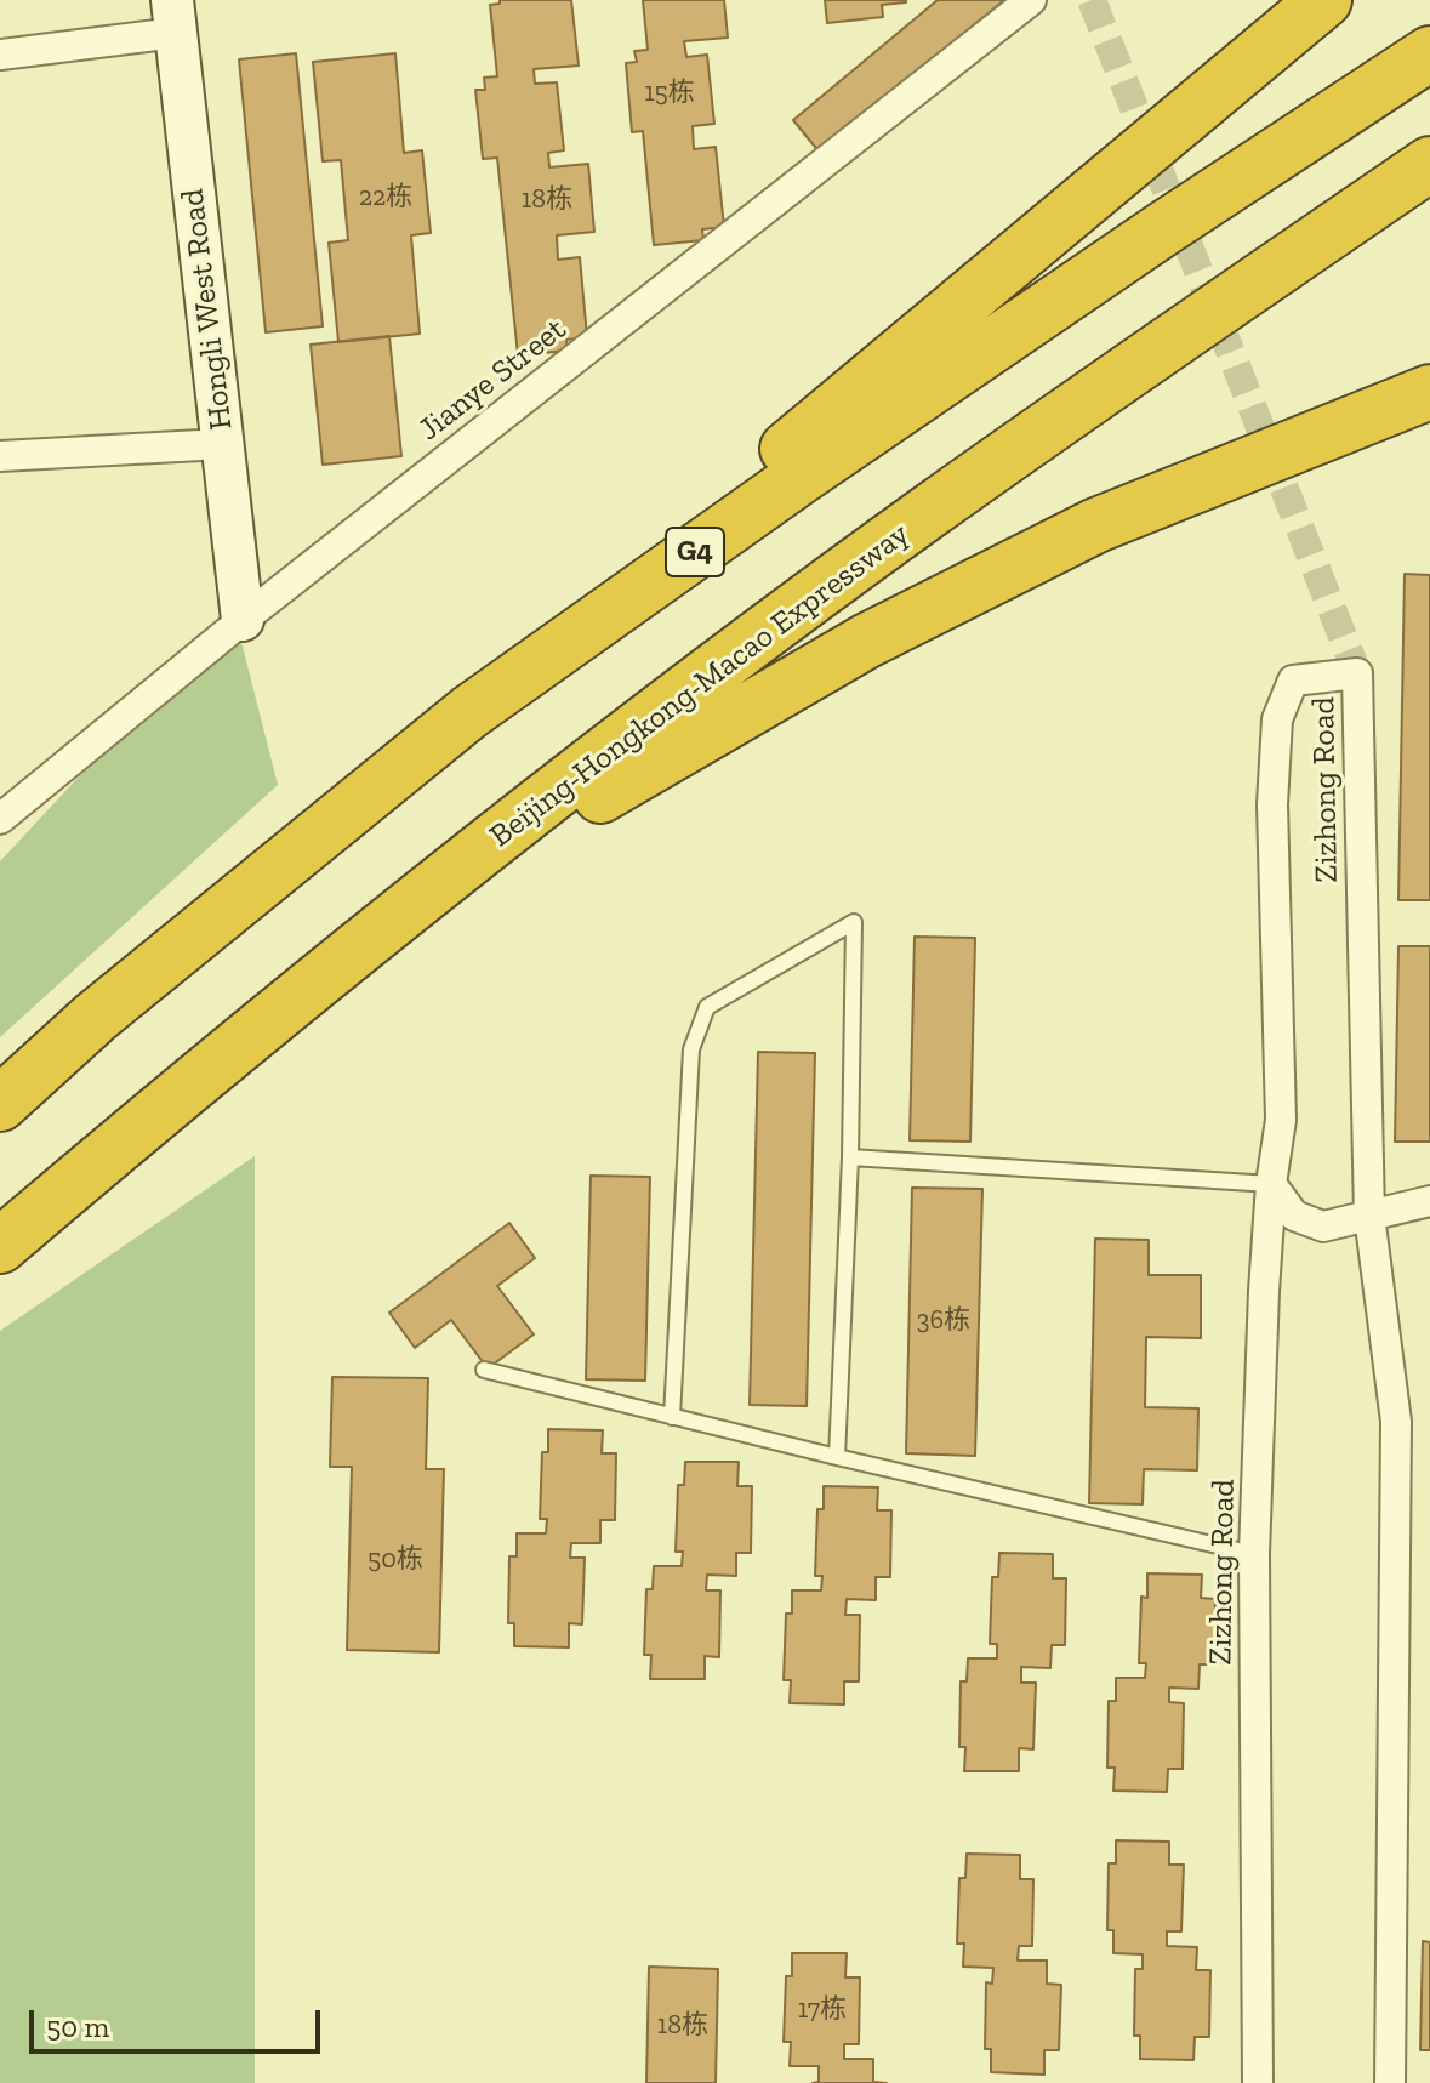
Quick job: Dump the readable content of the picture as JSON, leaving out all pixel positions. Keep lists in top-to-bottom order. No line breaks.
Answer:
{"streets":{"highway":["G4","Beijing-Hongkong-Macao Expressway"],"main road":["Hongli West Road"],"street":["Jianye Street","Zizhong Road"]},"crossings":[["Hongli West Road","Jianye Street"]],"house_numbers":["15栋","22栋","18栋","36栋","50栋","17栋","18栋"],"scale_bar":"50 m"}
